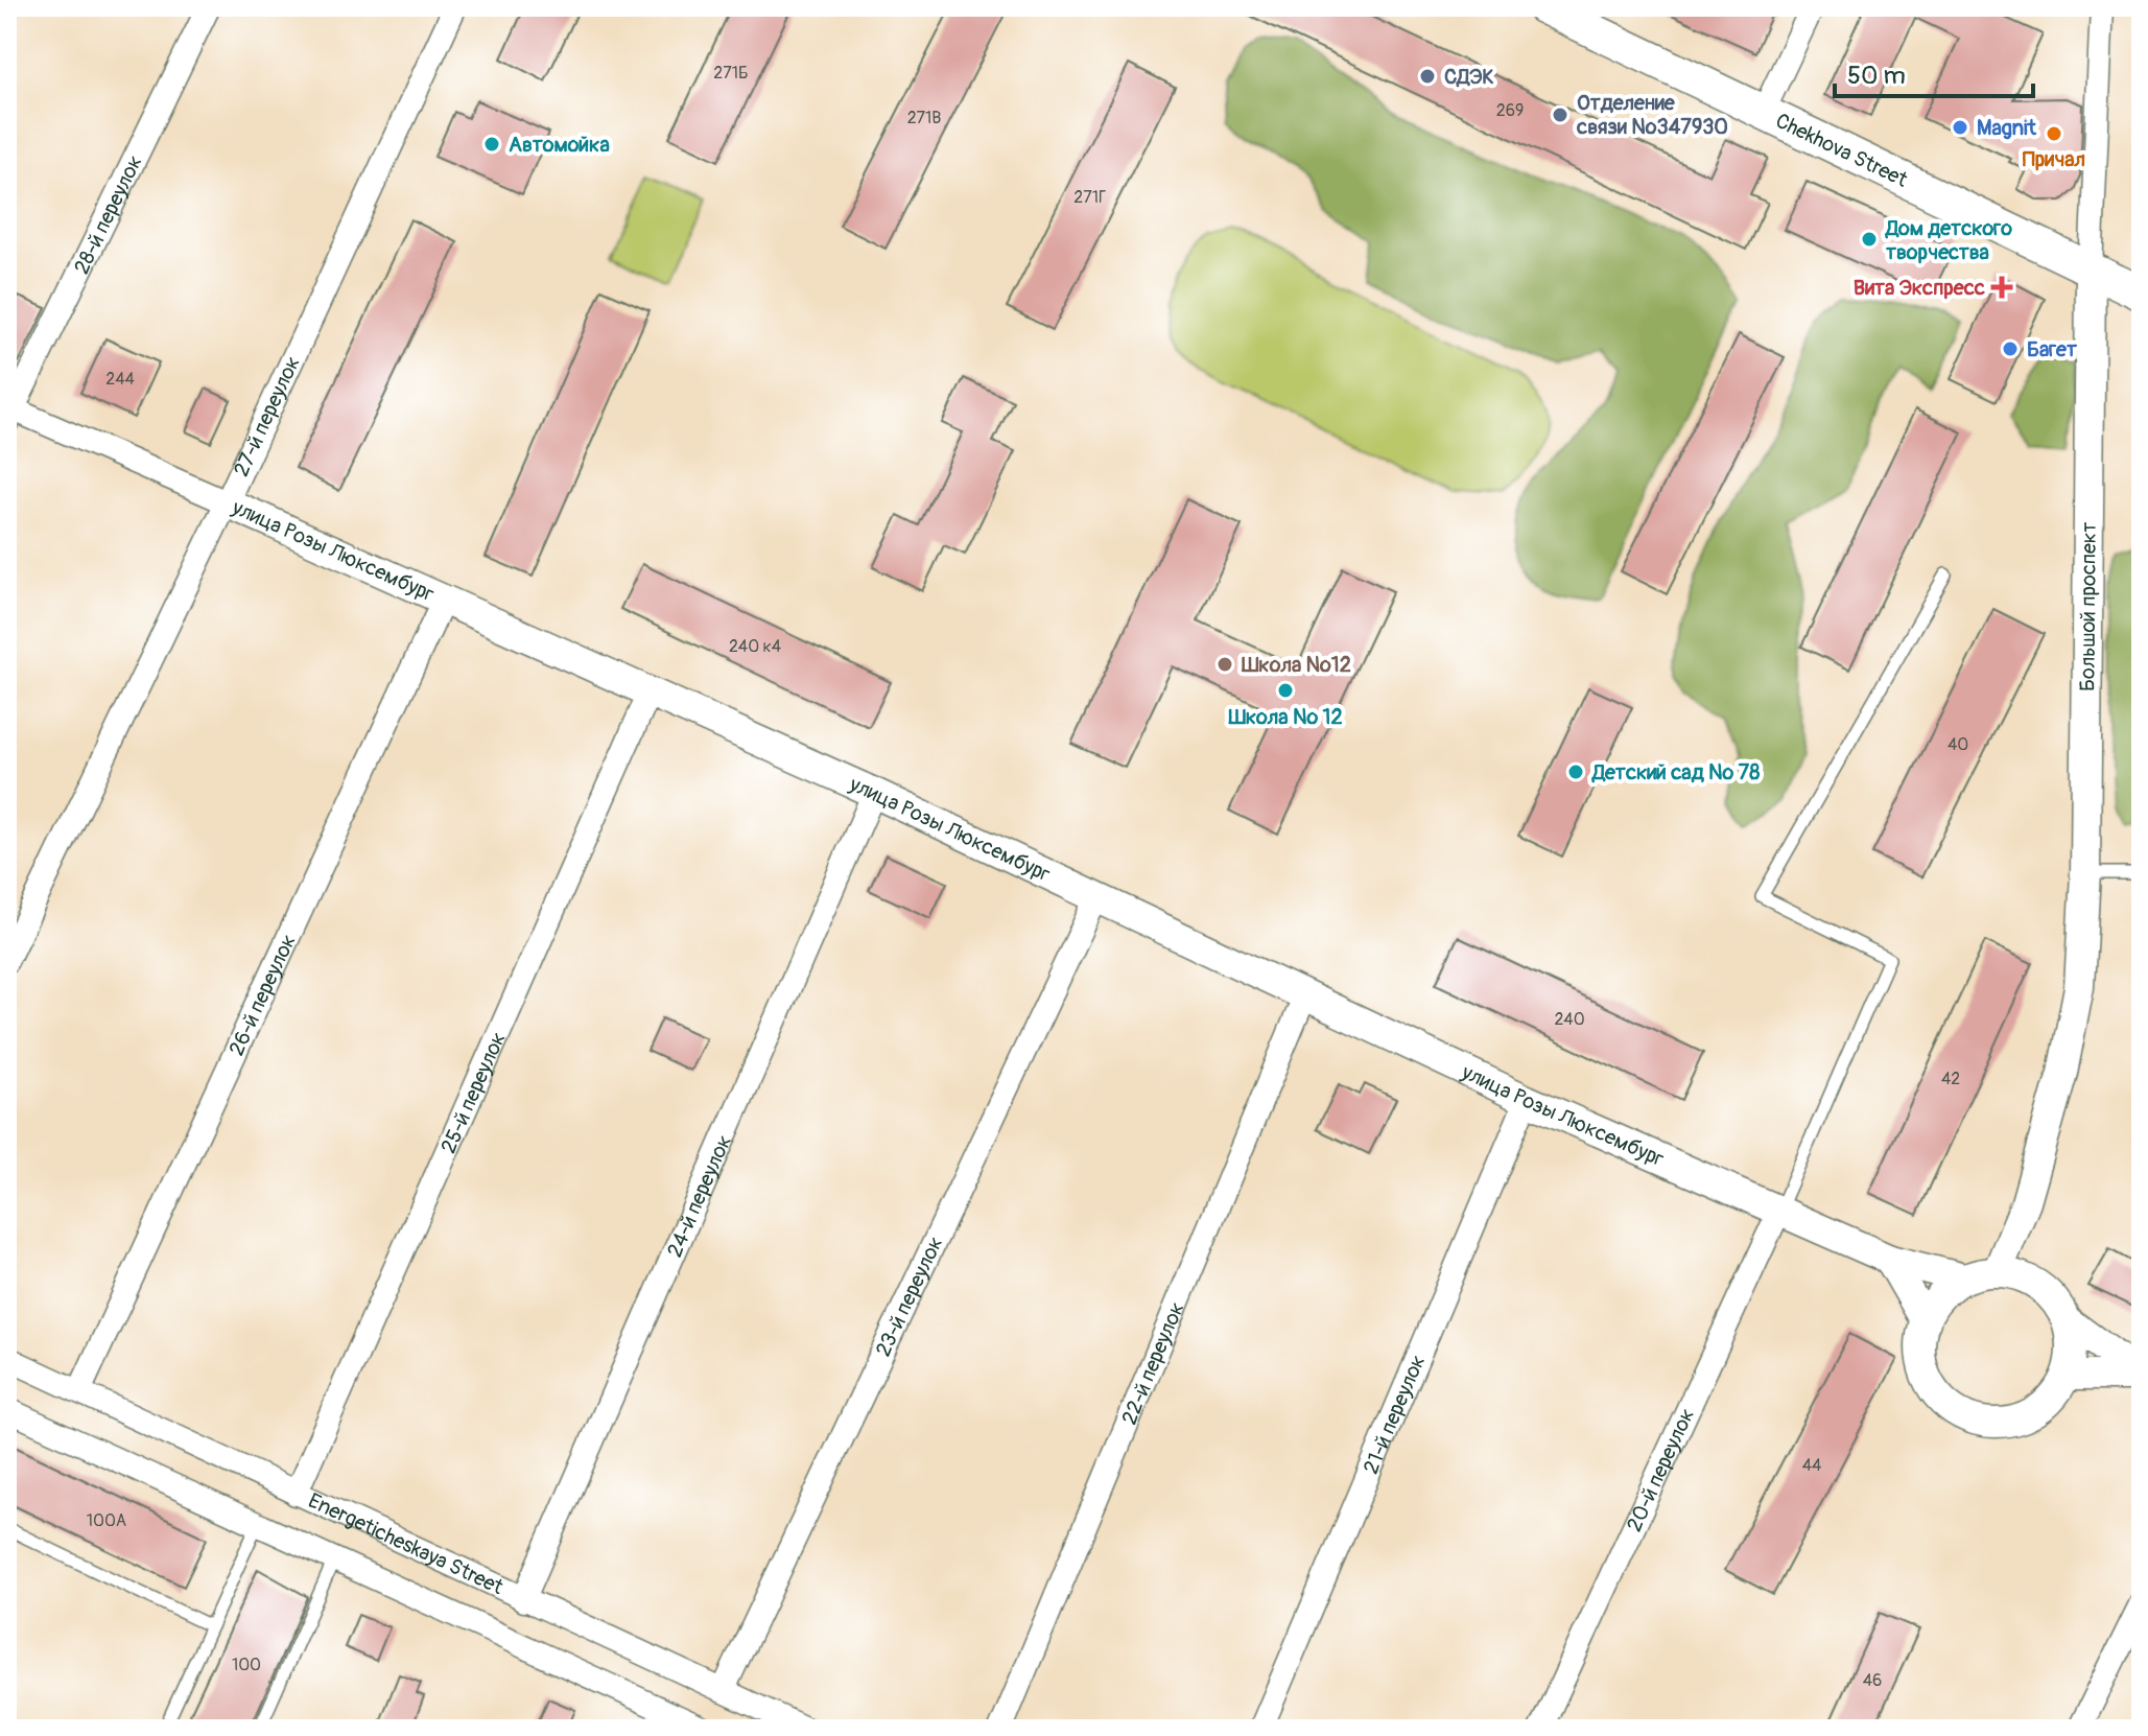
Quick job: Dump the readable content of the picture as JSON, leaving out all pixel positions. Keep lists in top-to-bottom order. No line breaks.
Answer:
{"streets":{"main road":["Chekhova Street"],"street":["28-й переулок","27-й переулок","улица Розы Люксембург","Большой проспект","26-й переулок","25-й переулок","24-й переулок","23-й переулок","22-й переулок","21-й переулок","20-й переулок","Energeticheskaya Street"]},"crossings":[["Chekhova Street","Большой проспект"],["28-й переулок","улица Розы Люксембург"],["27-й переулок","улица Розы Люксембург"],["улица Розы Люксембург","Большой проспект"],["улица Розы Люксембург","26-й переулок"],["улица Розы Люксембург","25-й переулок"],["улица Розы Люксембург","24-й переулок"],["улица Розы Люксембург","23-й переулок"],["улица Розы Люксембург","22-й переулок"],["улица Розы Люксембург","21-й переулок"],["улица Розы Люксембург","20-й переулок"],["26-й переулок","Energeticheskaya Street"],["25-й переулок","Energeticheskaya Street"],["24-й переулок","Energeticheskaya Street"],["23-й переулок","Energeticheskaya Street"]],"places":{"other":["СДЭК","Отделение связи №347930","Magnit","Причал","Автомойка","Дом детского творчества","Багет","Школа №12","Школа № 12","Детский сад № 78"],"health":["Вита Экспресс"]},"house_numbers":["271Б","269","271В","271Г","244","240 к4","40","240","42","44","100А","100","46"],"scale_bar":"50 m"}
